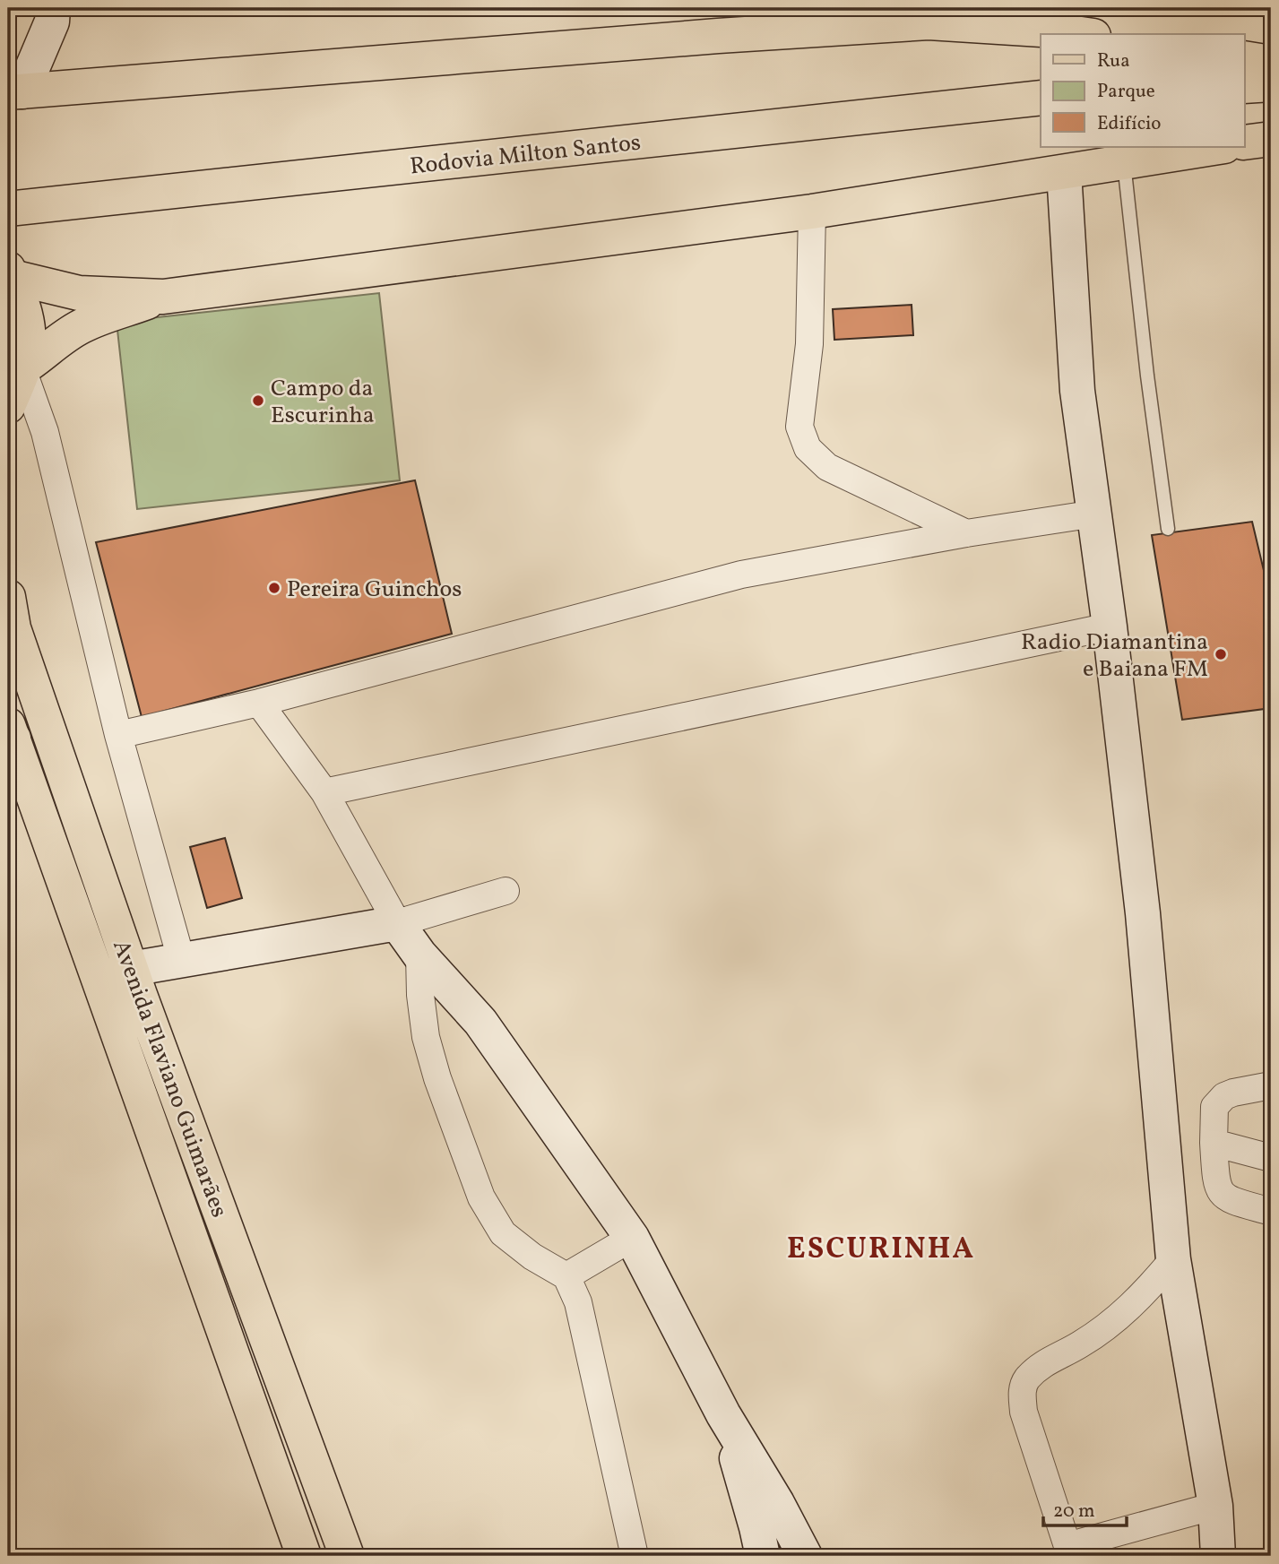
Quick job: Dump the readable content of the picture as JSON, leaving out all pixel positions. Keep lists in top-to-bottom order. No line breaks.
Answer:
{"streets":{"main road":["Rodovia Milton Santos","Avenida Flaviano Guimarães"]},"districts":["ESCURINHA"],"places":["Campo da Escurinha","Pereira Guinchos","Radio Diamantina e Baiana FM"],"legend":["Rua","Parque","Edifício"],"scale_bar":"20 m"}
